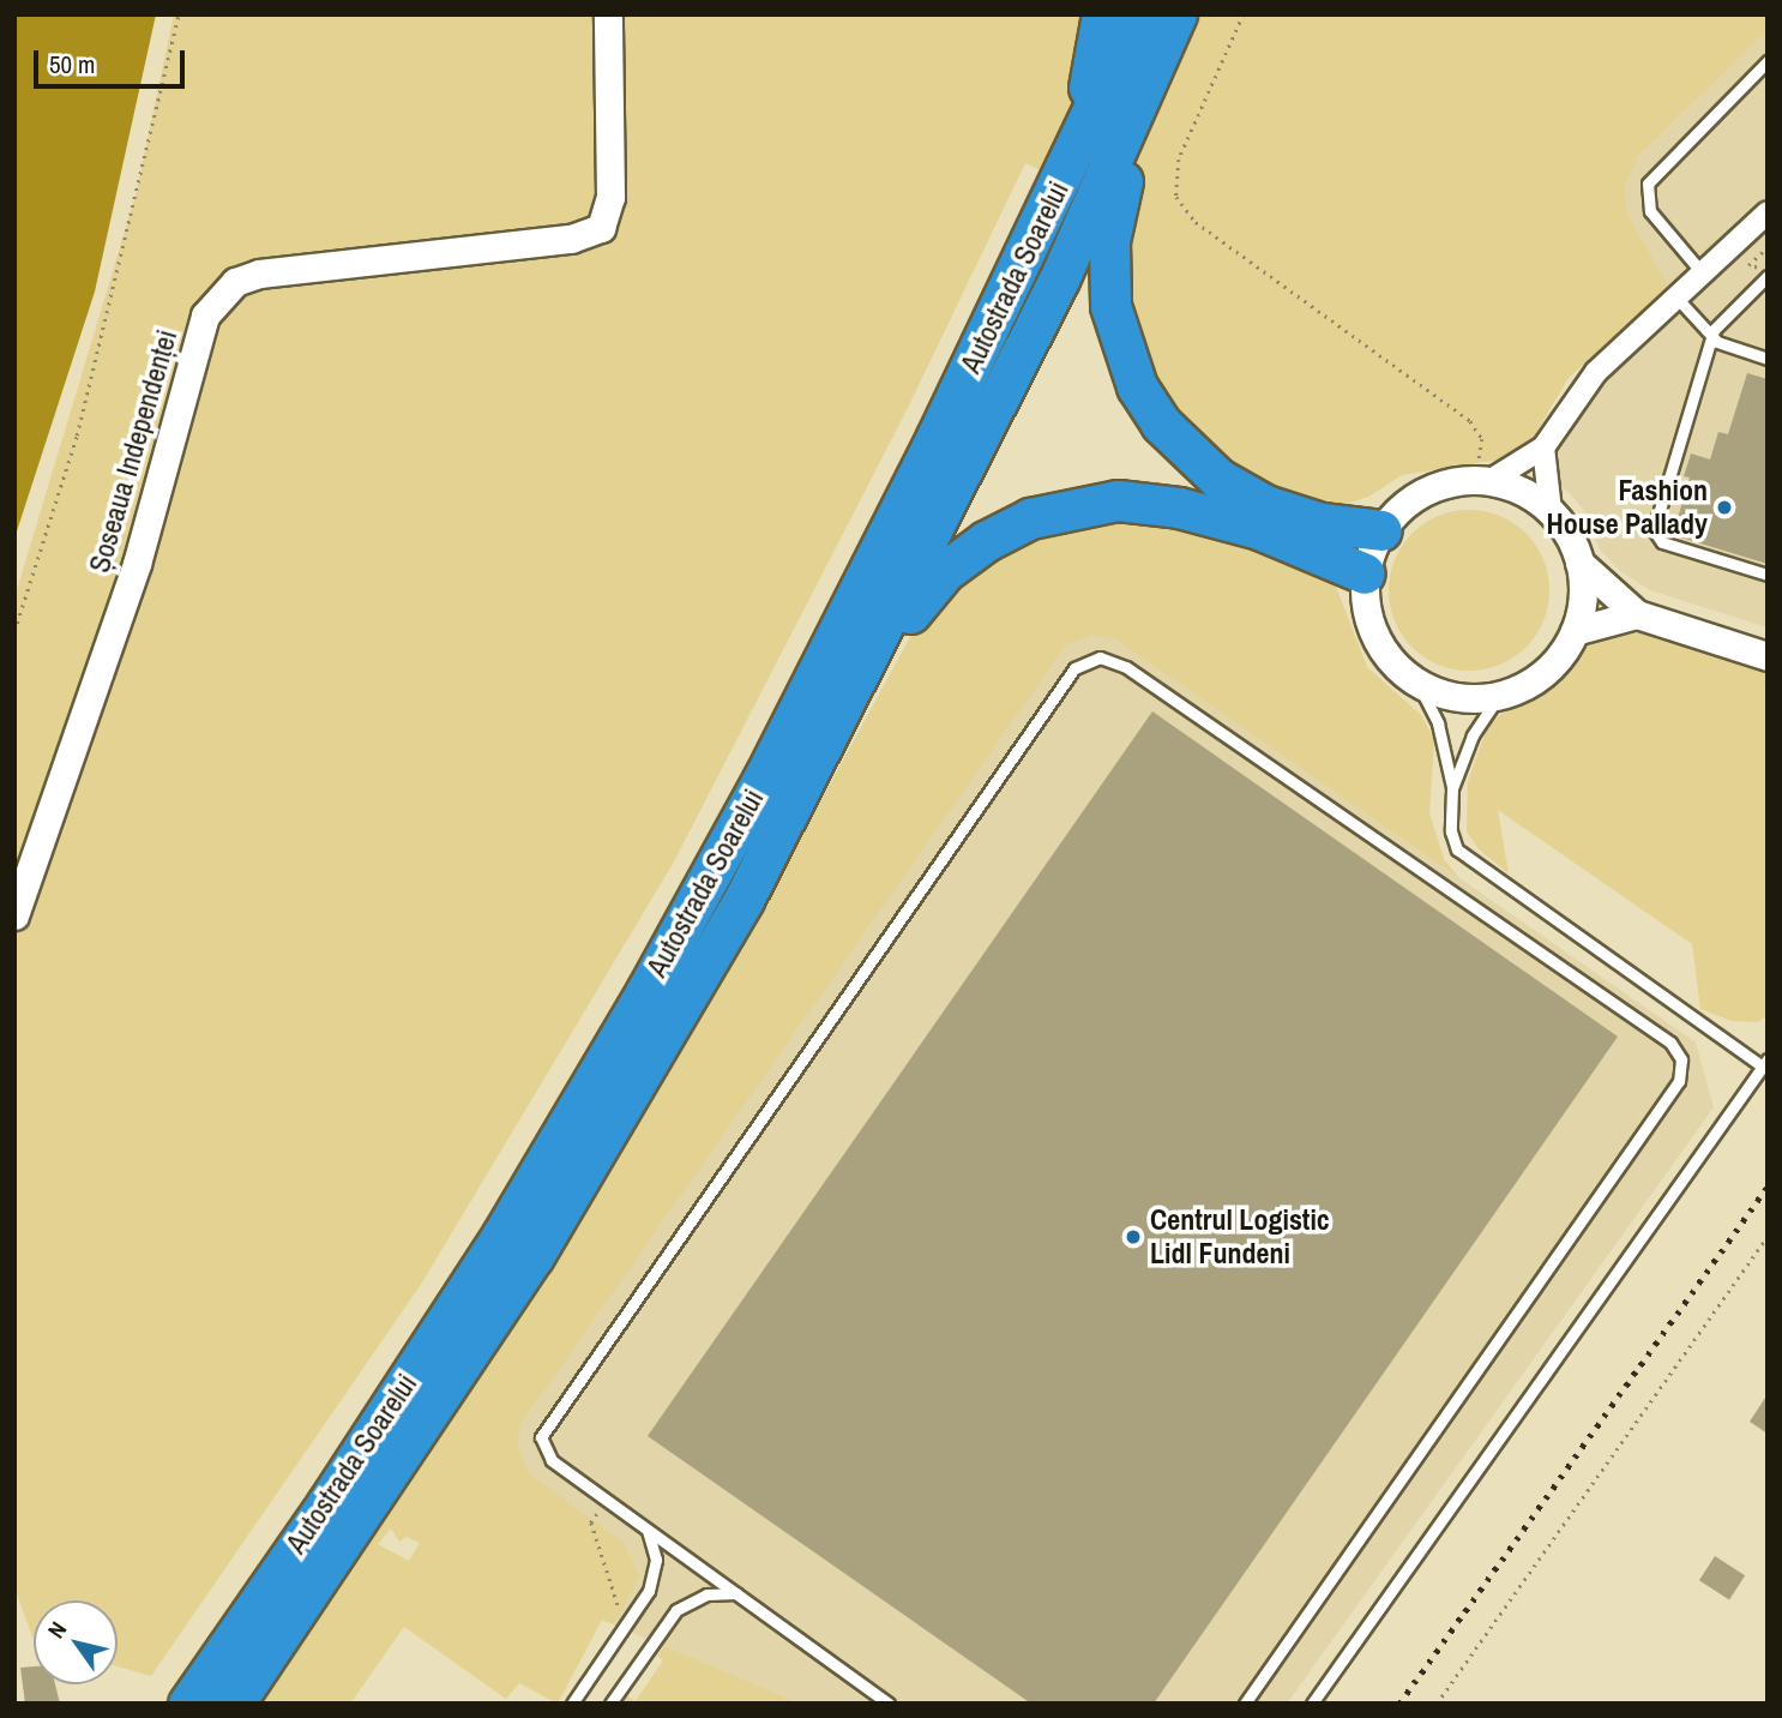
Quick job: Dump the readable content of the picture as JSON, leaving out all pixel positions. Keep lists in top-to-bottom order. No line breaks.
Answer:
{"streets":{"highway":["Autostrada Soarelui"],"street":["Șoseaua Independenței"]},"places":["Fashion House Pallady","Centrul Logistic Lidl Fundeni"],"scale_bar":"50 m","north":"top left"}
